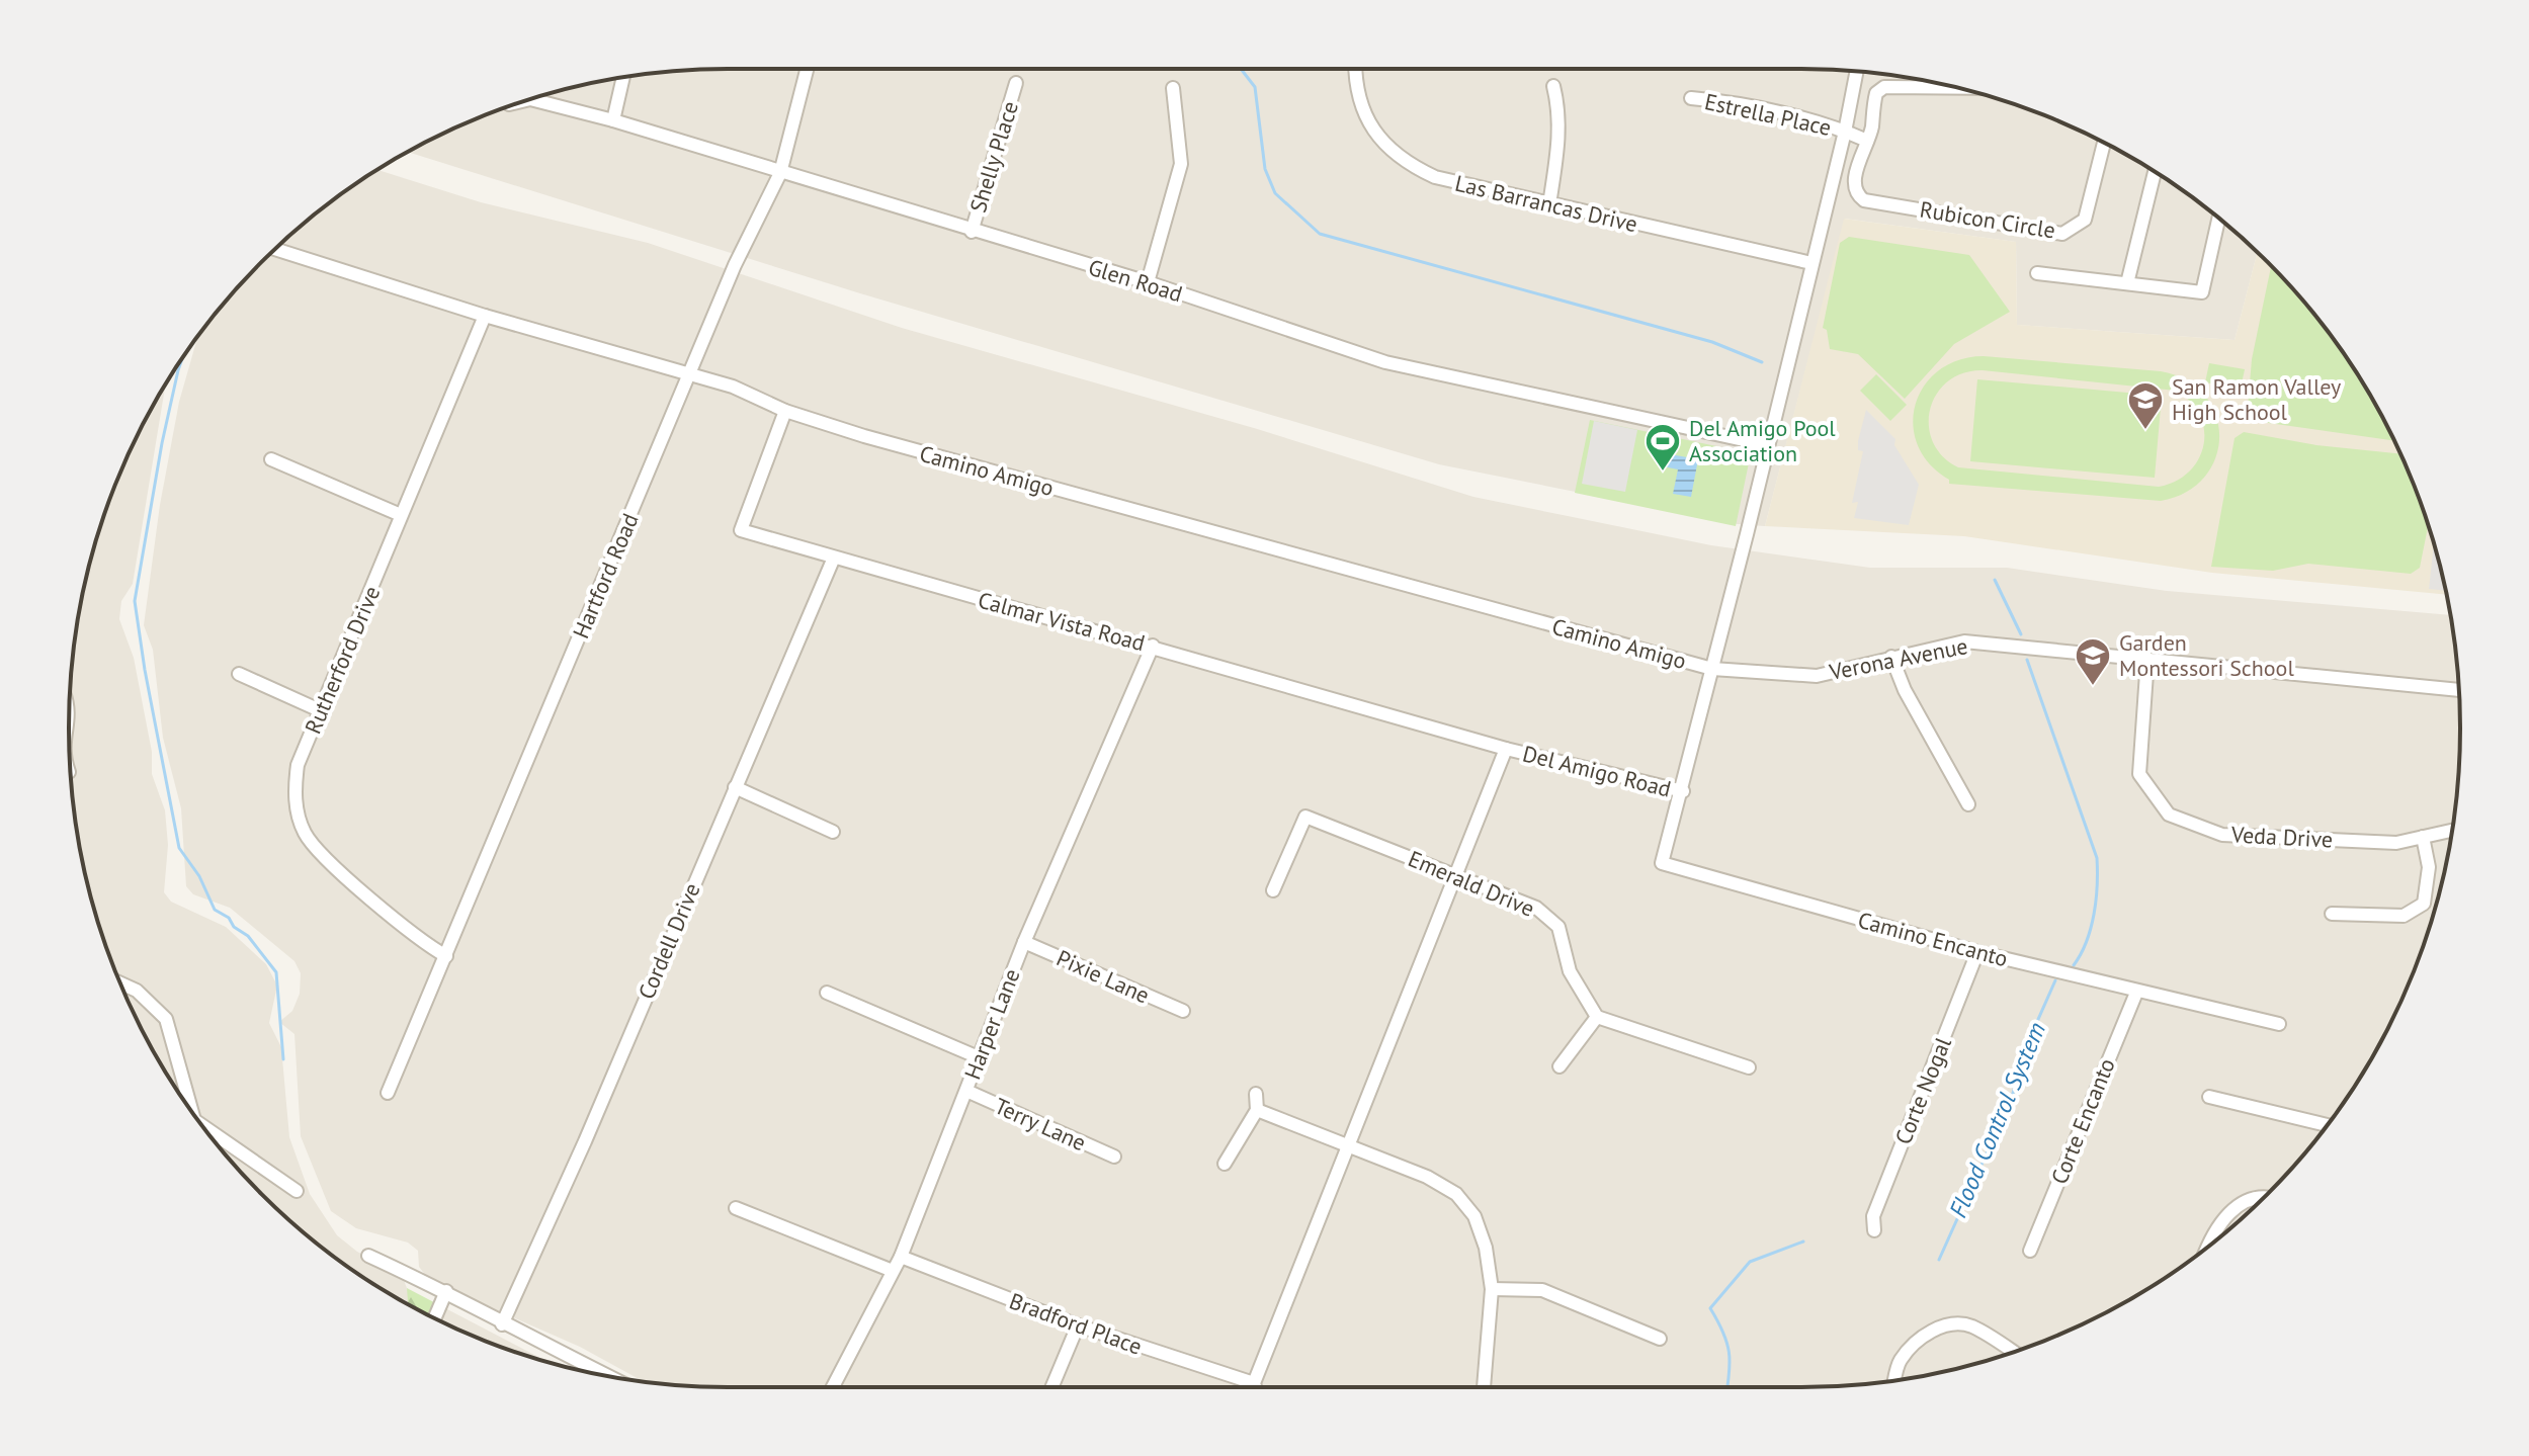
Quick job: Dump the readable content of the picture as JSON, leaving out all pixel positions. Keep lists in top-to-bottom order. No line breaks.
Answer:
{"streets":{"street":["Estrella Place","Shelly Place","Las Barrancas Drive","Rubicon Circle","Glen Road","Camino Amigo","Hartford Road","Calmar Vista Road","Verona Avenue","Rutherford Drive","Del Amigo Road","Veda Drive","Emerald Drive","Camino Encanto","Cordell Drive","Pixie Lane","Harper Lane","Corte Nogal","Corte Encanto","Terry Lane","Bradford Place"]},"crossings":[["Estrella Place","Del Amigo Road"],["Shelly Place","Glen Road"],["Las Barrancas Drive","Del Amigo Road"],["Glen Road","Hartford Road"],["Glen Road","Del Amigo Road"],["Camino Amigo","Hartford Road"],["Camino Amigo","Calmar Vista Road"],["Camino Amigo","Verona Avenue"],["Camino Amigo","Rutherford Drive"],["Camino Amigo","Del Amigo Road"],["Hartford Road","Rutherford Drive"],["Calmar Vista Road","Del Amigo Road"],["Calmar Vista Road","Cordell Drive"],["Calmar Vista Road","Harper Lane"],["Verona Avenue","Del Amigo Road"],["Verona Avenue","Veda Drive"],["Del Amigo Road","Emerald Drive"],["Del Amigo Road","Camino Encanto"],["Del Amigo Road","Bradford Place"],["Camino Encanto","Corte Nogal"],["Camino Encanto","Corte Encanto"],["Pixie Lane","Harper Lane"],["Harper Lane","Terry Lane"],["Harper Lane","Bradford Place"]],"water":["Flood Control System"],"places":{"school or university":["San Ramon Valley High School","Garden Montessori School"],"sports":["Del Amigo Pool Association"]}}
